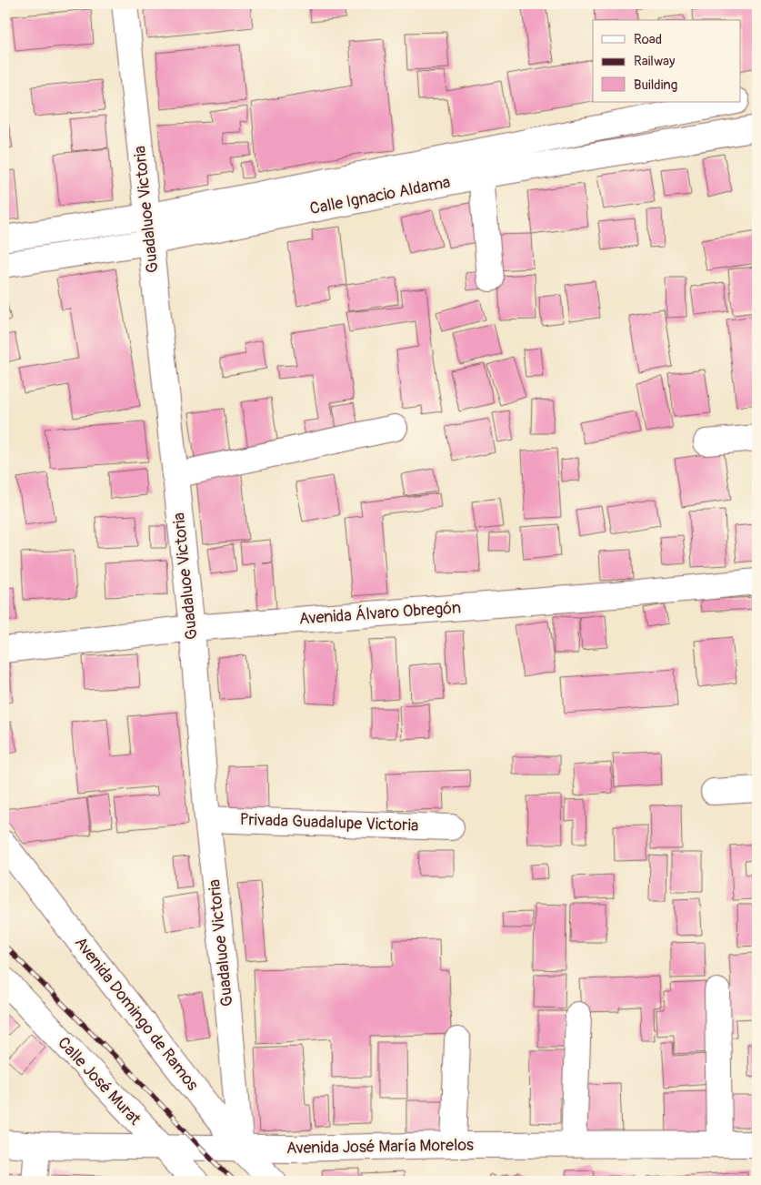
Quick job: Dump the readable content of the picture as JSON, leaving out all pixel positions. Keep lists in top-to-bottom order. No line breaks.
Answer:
{"streets":{"street":["Calle Ignacio Aldama","Guadaluoe Victoria","Avenida Álvaro Obregón","Privada Guadalupe Victoria","Avenida Domingo de Ramos","Calle José Murat","Avenida José María Morelos"]},"crossings":[["Calle Ignacio Aldama","Guadaluoe Victoria"],["Guadaluoe Victoria","Avenida Álvaro Obregón"],["Guadaluoe Victoria","Privada Guadalupe Victoria"],["Guadaluoe Victoria","Avenida Domingo de Ramos"],["Guadaluoe Victoria","Avenida José María Morelos"],["Avenida Domingo de Ramos","Avenida José María Morelos"],["Calle José Murat","Avenida José María Morelos"]],"legend":["Road","Railway","Building"]}
